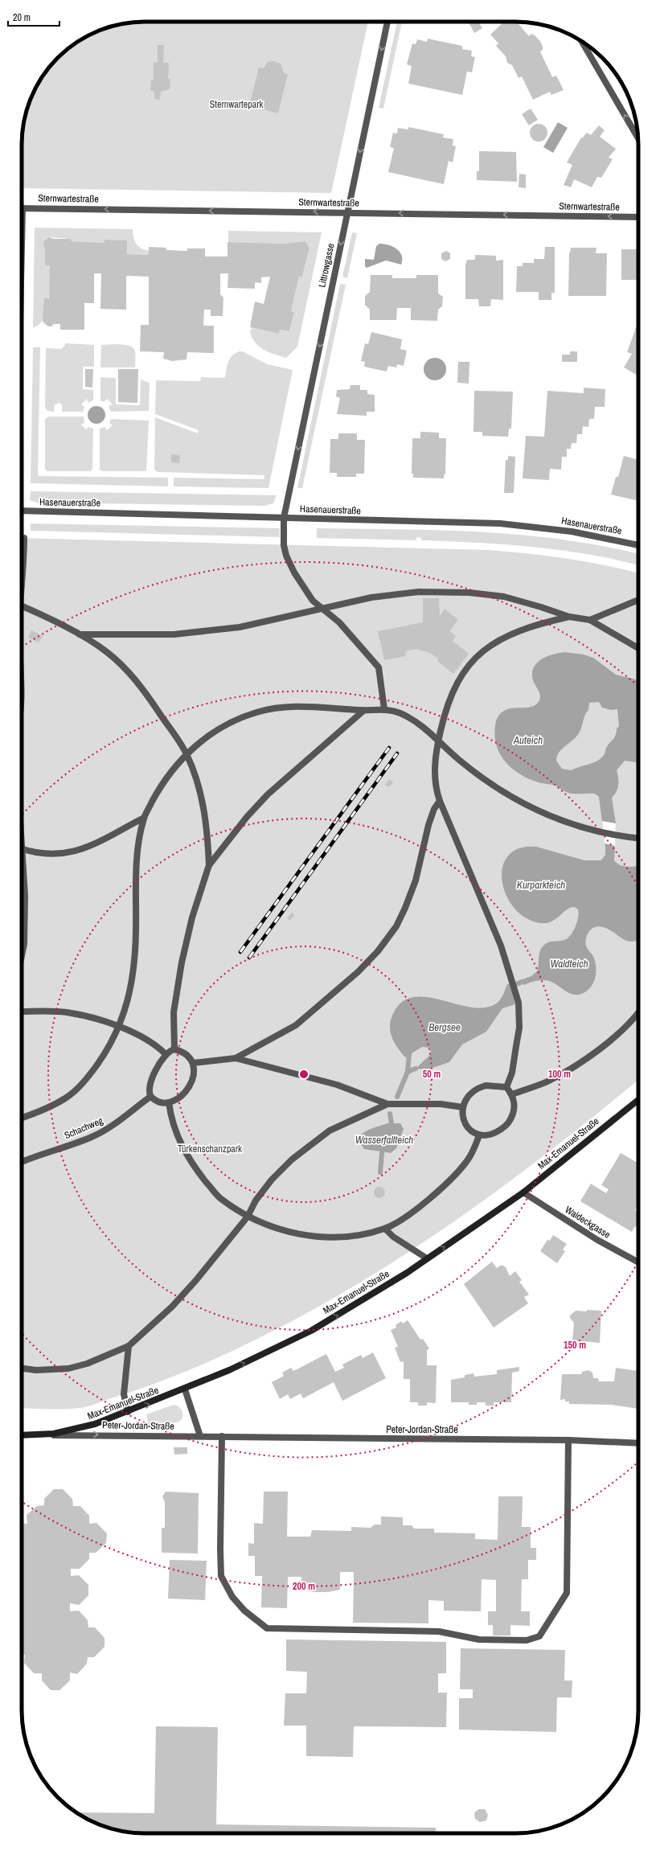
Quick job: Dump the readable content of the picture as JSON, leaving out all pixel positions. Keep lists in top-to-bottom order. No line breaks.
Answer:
{"streets":{"main road":["Max-Emanuel-Straße","Peter-Jordan-Straße"],"street":["Sternwartestraße","Littrowgasse","Hasenauerstraße","Schachweg","Waldeckgasse"]},"crossings":[["Sternwartestraße","Littrowgasse"],["Littrowgasse","Hasenauerstraße"],["Max-Emanuel-Straße","Waldeckgasse"],["Max-Emanuel-Straße","Peter-Jordan-Straße"]],"one_way":["Sternwartestraße","Littrowgasse","Max-Emanuel-Straße"],"water":["Auteich","Kurparkteich","Waldteich","Bergsee","Wasserfallteich"],"parks":["Sternwartepark","Türkenschanzpark"],"scale_bar":"20 m","rings":["50 m","100 m","150 m","200 m"]}
